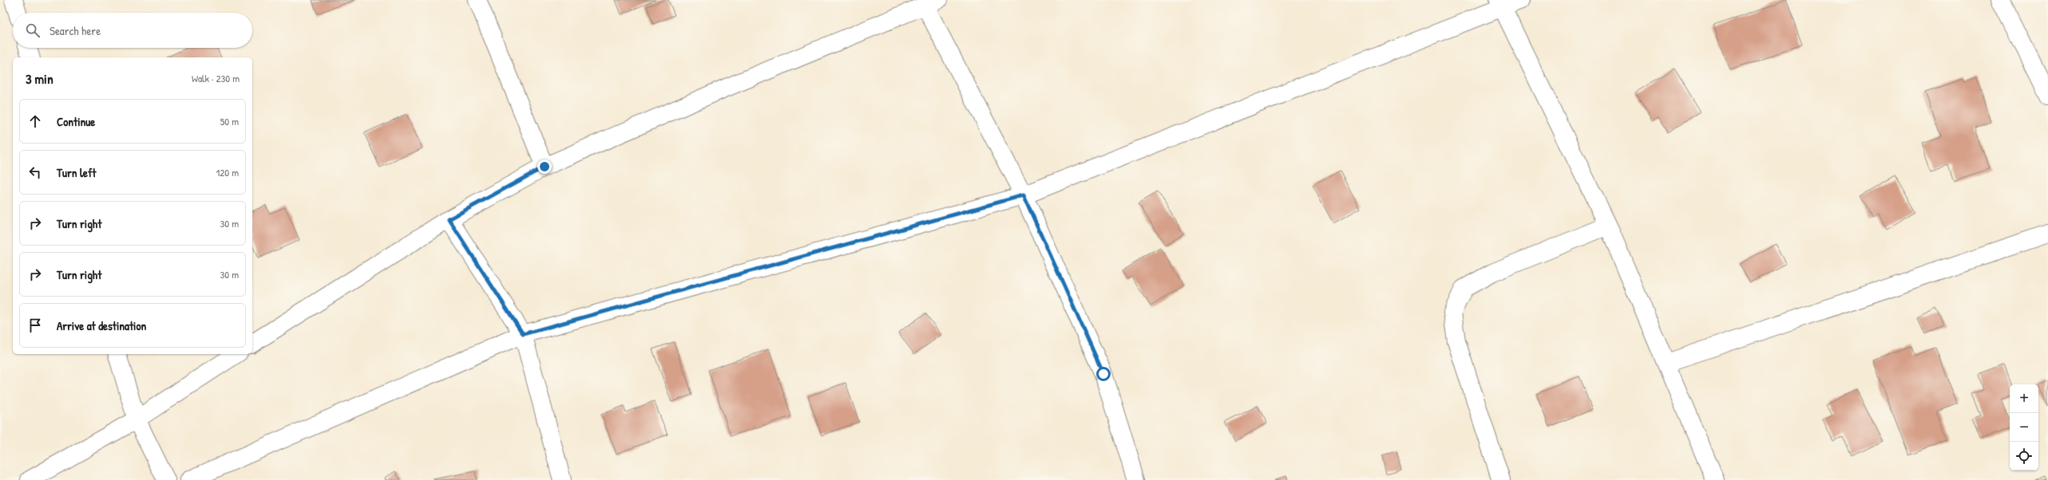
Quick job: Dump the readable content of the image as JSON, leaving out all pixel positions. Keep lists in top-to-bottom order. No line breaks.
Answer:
{"page":{"search":"Search here","heading":["3 min","Walk · 230 m"],"list":[["Continue","50 m"],["Turn left","120 m"],["Turn right","30 m"],["Turn right","30 m"],"Arrive at destination"],"map_buttons":["+","−"]}}
